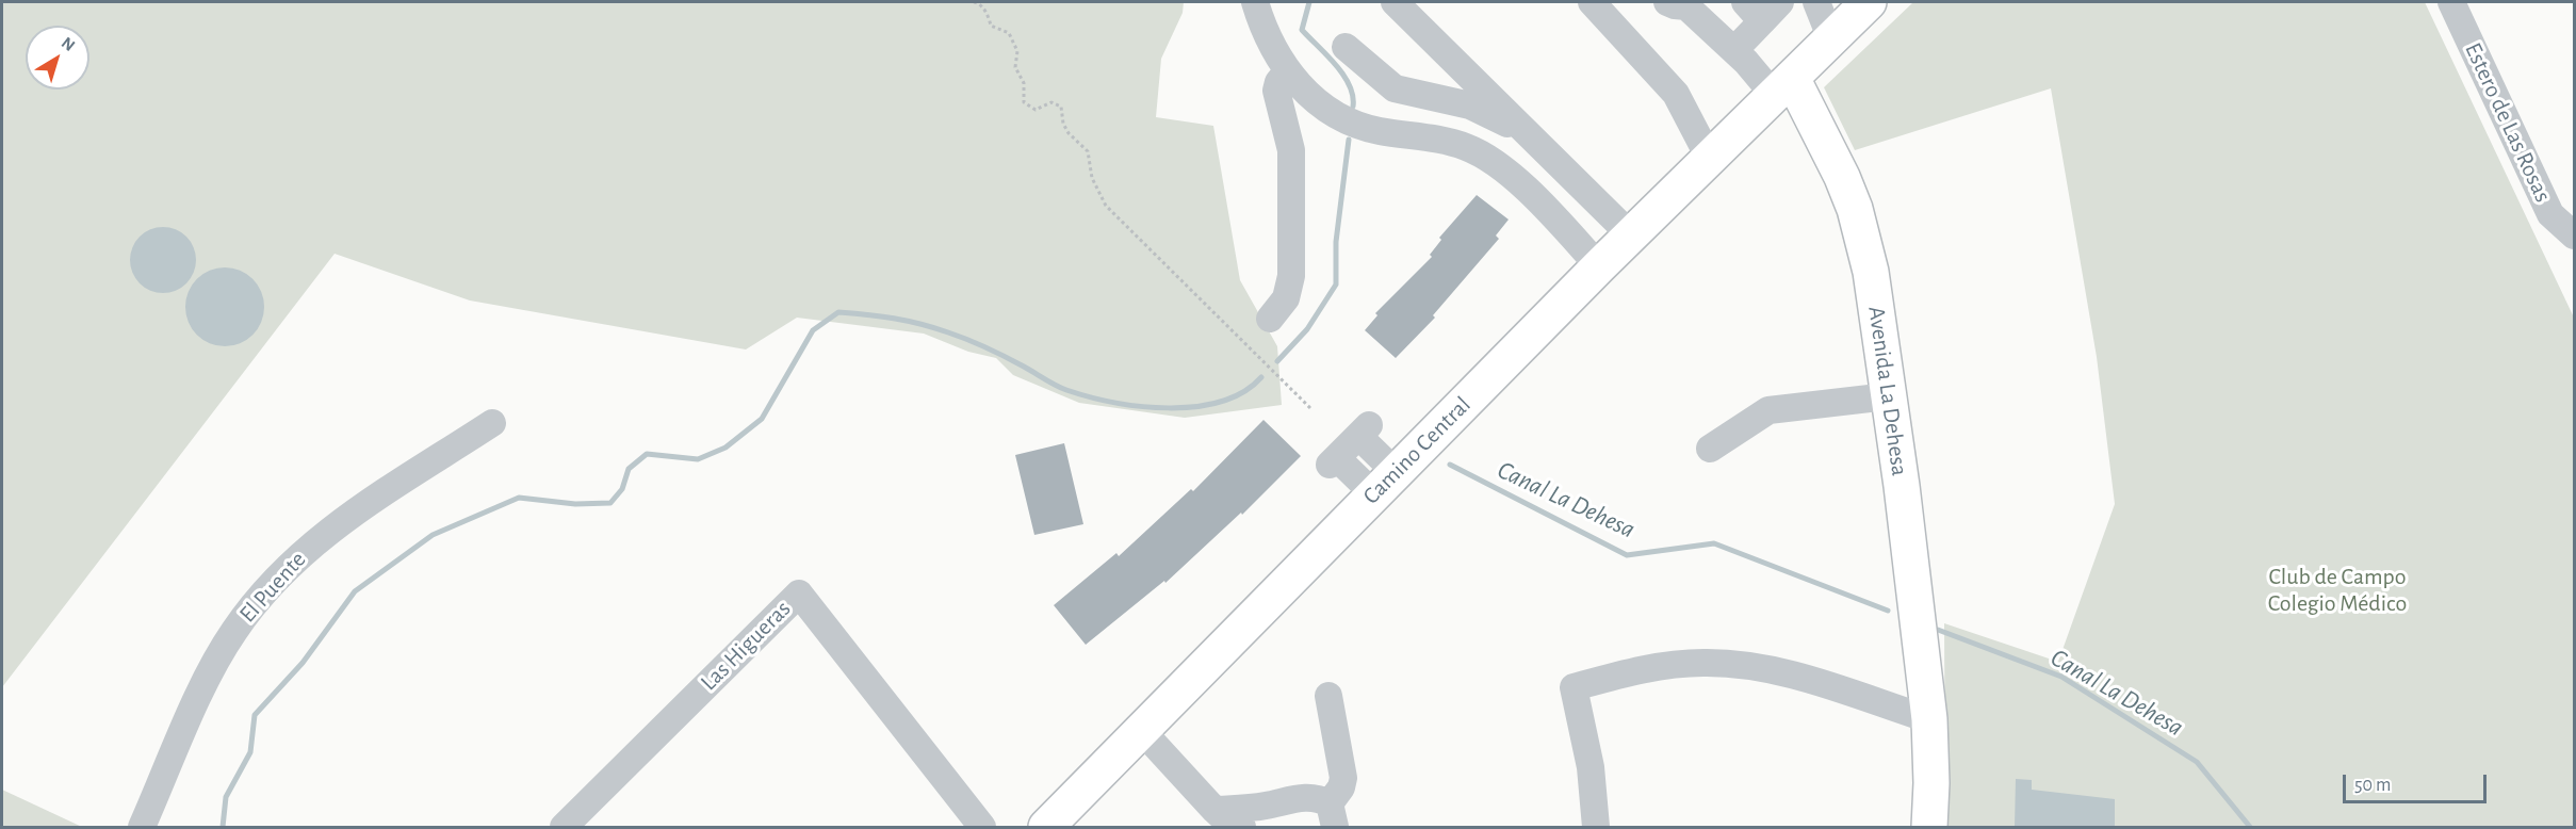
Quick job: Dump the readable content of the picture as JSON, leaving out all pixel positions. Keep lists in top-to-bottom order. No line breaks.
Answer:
{"streets":{"main road":["Avenida La Dehesa","Camino Central"],"street":["Estero de Las Rosas","El Puente","Las Higueras"]},"crossings":[["Avenida La Dehesa","Camino Central"]],"water":["Canal La Dehesa"],"parks":["Club de Campo Colegio Médico"],"scale_bar":"50 m","north":"top right"}
